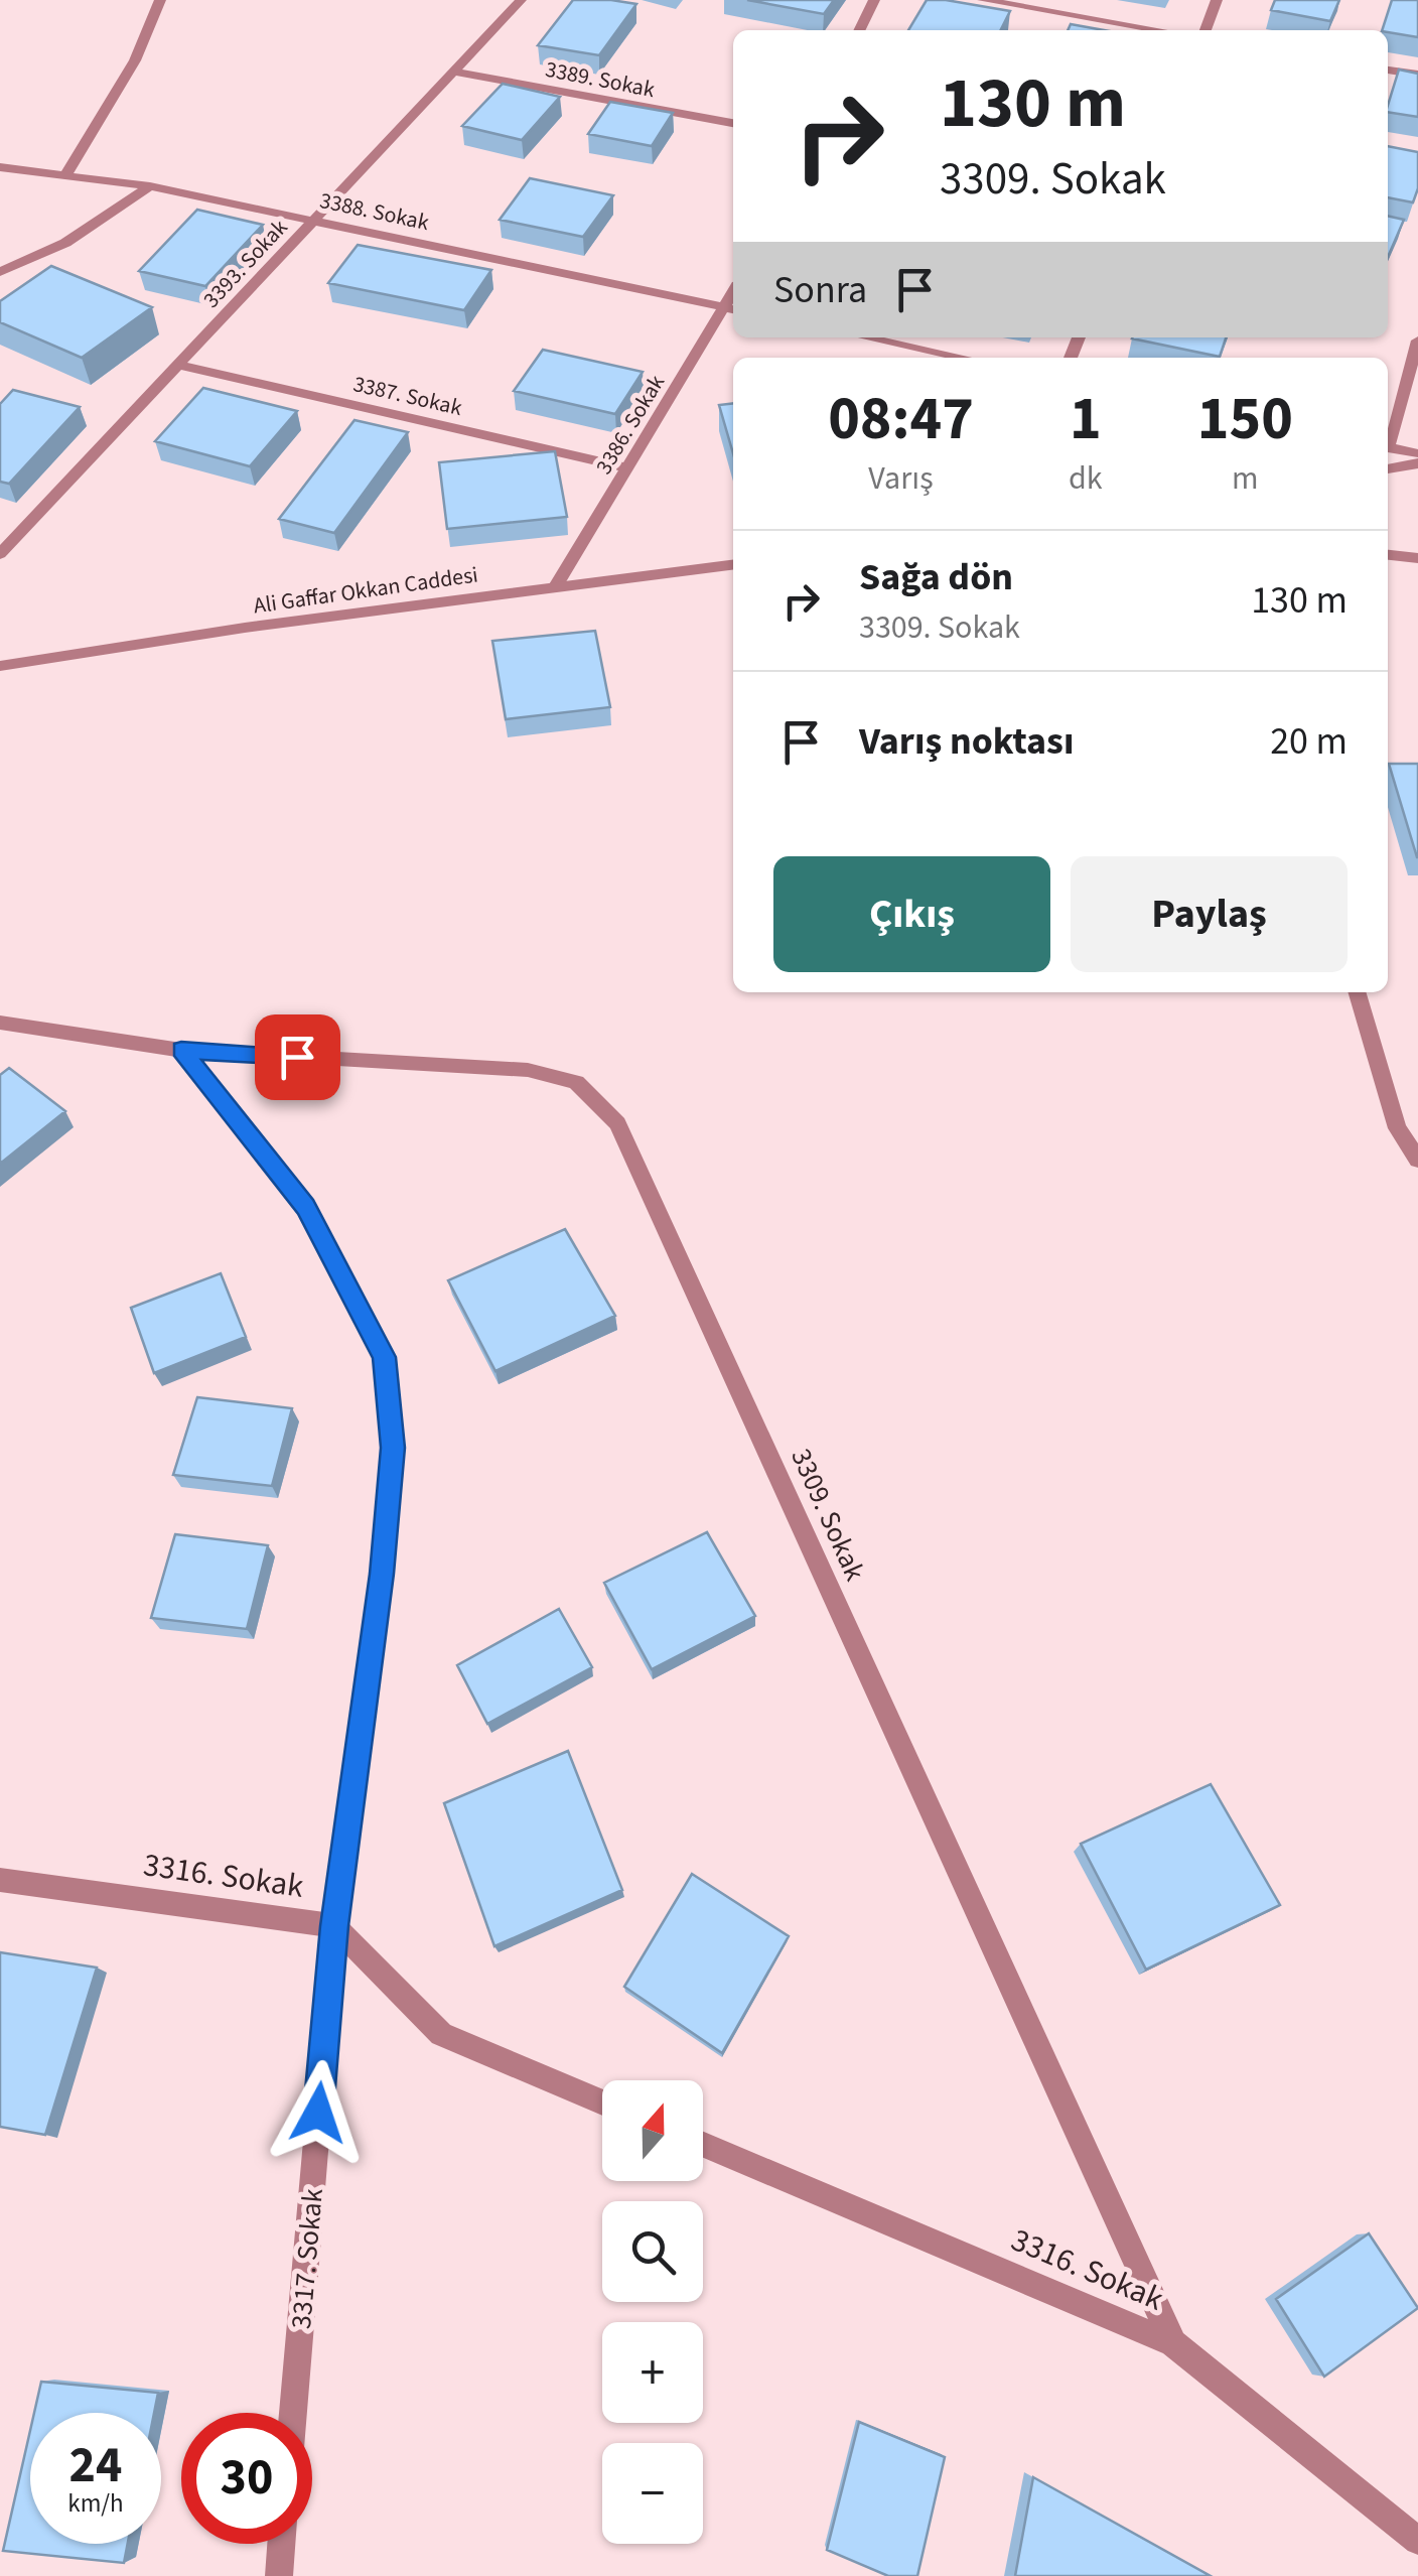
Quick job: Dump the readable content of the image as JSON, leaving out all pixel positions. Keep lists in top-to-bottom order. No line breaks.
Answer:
{"streets":{"street":["3389. Sokak","3388. Sokak","3393. Sokak","3387. Sokak","3386. Sokak","Ali Gaffar Okkan Caddesi","3309. Sokak","3316. Sokak","3317. Sokak"]},"crossings":[["3389. Sokak","3393. Sokak"],["3388. Sokak","3393. Sokak"],["3388. Sokak","3386. Sokak"],["3393. Sokak","3387. Sokak"],["3387. Sokak","3386. Sokak"],["3386. Sokak","Ali Gaffar Okkan Caddesi"],["3309. Sokak","3316. Sokak"],["3309. Sokak","3317. Sokak"],["3316. Sokak","3317. Sokak"]],"north":"top","page":{"turn":["130 m","3309. Sokak"],"then":"Sonra","eta":["08:47","Varış","1","dk","150","m"],"list":[{"name":"Sağa dön","note":"3309. Sokak","value":"130 m"},{"name":"Varış noktası","value":"20 m"}],"buttons":["Çıkış","Paylaş"],"map_buttons":["+","−"],"speed":"24 km/h","limit":"30"}}
